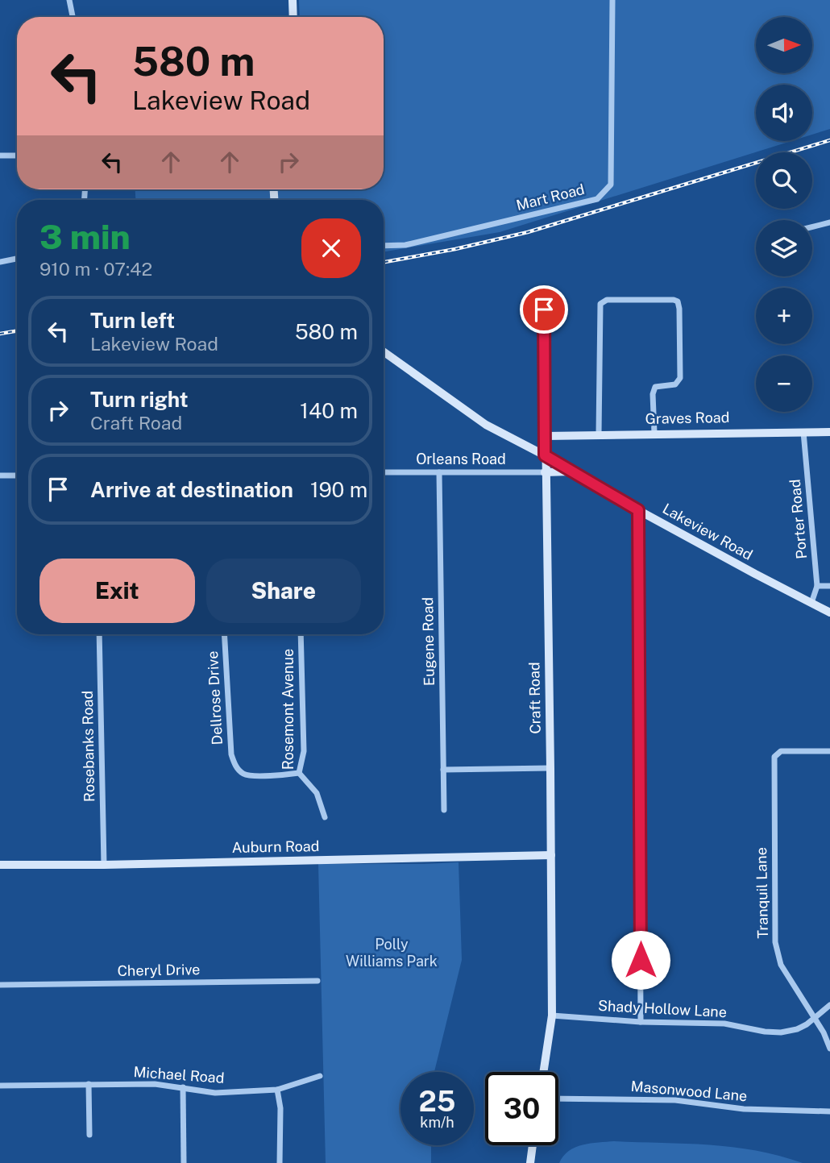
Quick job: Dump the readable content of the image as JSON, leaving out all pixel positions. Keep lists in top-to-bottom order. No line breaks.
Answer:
{"streets":{"street":["Mart Road","Graves Road","Orleans Road","Porter Road","Lakeview Road","Eugene Road","Dellrose Drive","Craft Road","Rosemont Avenue","Rosebanks Road","Auburn Road","Tranquil Lane","Cheryl Drive","Shady Hollow Lane","Michael Road","Masonwood Lane"]},"crossings":[["Graves Road","Porter Road"],["Graves Road","Craft Road"],["Orleans Road","Eugene Road"],["Orleans Road","Craft Road"],["Porter Road","Lakeview Road"],["Lakeview Road","Craft Road"],["Dellrose Drive","Rosemont Avenue"],["Craft Road","Auburn Road"],["Craft Road","Shady Hollow Lane"],["Rosebanks Road","Auburn Road"],["Tranquil Lane","Shady Hollow Lane"]],"parks":["Polly Williams Park"],"north":"right","page":{"map_buttons":["+","−"],"turn":["580 m","Lakeview Road"],"heading":["3 min","910 m · 07:42"],"list":[{"name":"Turn left","note":"Lakeview Road","value":"580 m"},{"name":"Turn right","note":"Craft Road","value":"140 m"},{"name":"Arrive at destination","value":"190 m"}],"buttons":["Exit","Share"],"speed":"25 km/h","limit":"30"}}
